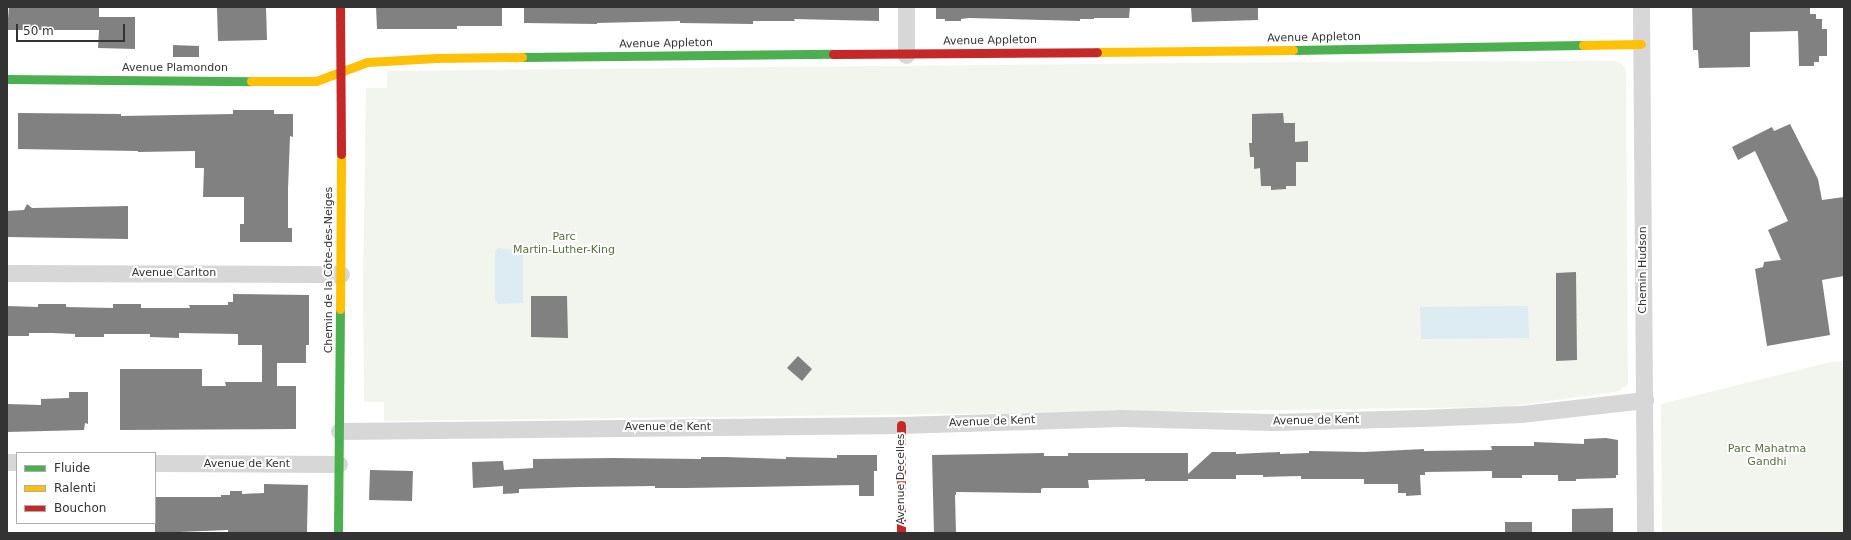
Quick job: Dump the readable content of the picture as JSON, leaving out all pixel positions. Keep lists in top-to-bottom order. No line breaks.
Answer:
{"streets":{"street":["Avenue Appleton","Avenue Plamondon","Chemin de la Côte-des-Neiges","Chemin Hudson","Avenue Carlton","Avenue de Kent","Avenue Decelles"]},"crossings":[["Avenue Appleton","Avenue Plamondon"],["Avenue Appleton","Chemin de la Côte-des-Neiges"],["Avenue Appleton","Chemin Hudson"],["Avenue Plamondon","Chemin de la Côte-des-Neiges"],["Chemin de la Côte-des-Neiges","Avenue Carlton"],["Chemin de la Côte-des-Neiges","Avenue de Kent"],["Chemin Hudson","Avenue de Kent"],["Avenue de Kent","Avenue Decelles"]],"parks":["Parc Martin-Luther-King","Parc Mahatma Gandhi"],"legend":["Fluide","Ralenti","Bouchon"],"scale_bar":"50 m"}
